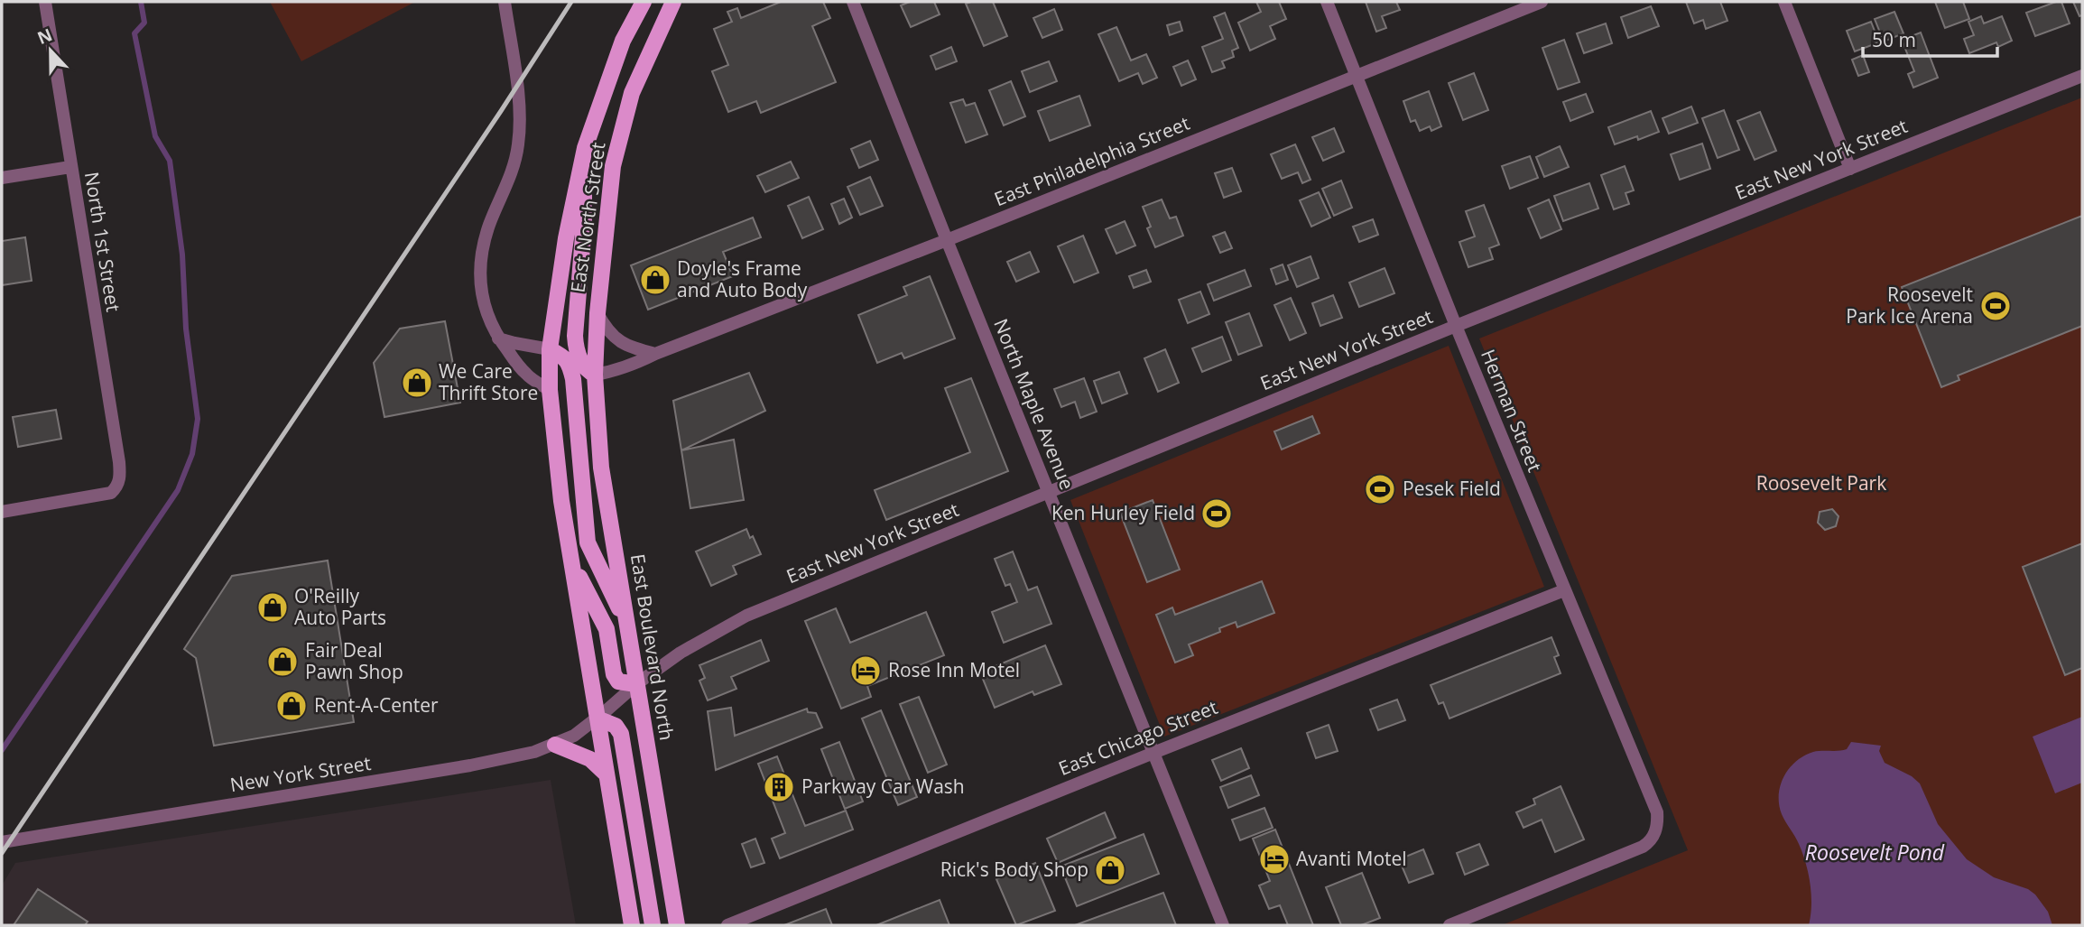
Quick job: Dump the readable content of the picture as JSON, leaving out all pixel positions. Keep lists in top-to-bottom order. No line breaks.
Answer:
{"streets":{"main road":["East North Street","East Boulevard North"],"street":["East New York Street","East Philadelphia Street","North 1st Street","North Maple Avenue","Herman Street","East Chicago Street","New York Street"]},"crossings":[["East New York Street","North Maple Avenue"],["East New York Street","Herman Street"],["East New York Street","East Boulevard North"],["East New York Street","New York Street"],["East Philadelphia Street","East North Street"],["East Philadelphia Street","North Maple Avenue"],["East Philadelphia Street","Herman Street"],["East Philadelphia Street","East Boulevard North"],["East North Street","East Boulevard North"],["North Maple Avenue","East Chicago Street"],["Herman Street","East Chicago Street"]],"water":["Roosevelt Pond"],"parks":["Roosevelt Park"],"places":{"shop":["Doyle's Frame and Auto Body","We Care Thrift Store","O'Reilly Auto Parts","Fair Deal Pawn Shop","Rent-A-Center","Rick's Body Shop"],"sports":["Roosevelt Park Ice Arena","Pesek Field","Ken Hurley Field"],"hotel":["Rose Inn Motel","Avanti Motel"],"building":["Parkway Car Wash"]},"scale_bar":"50 m","north":"top"}
